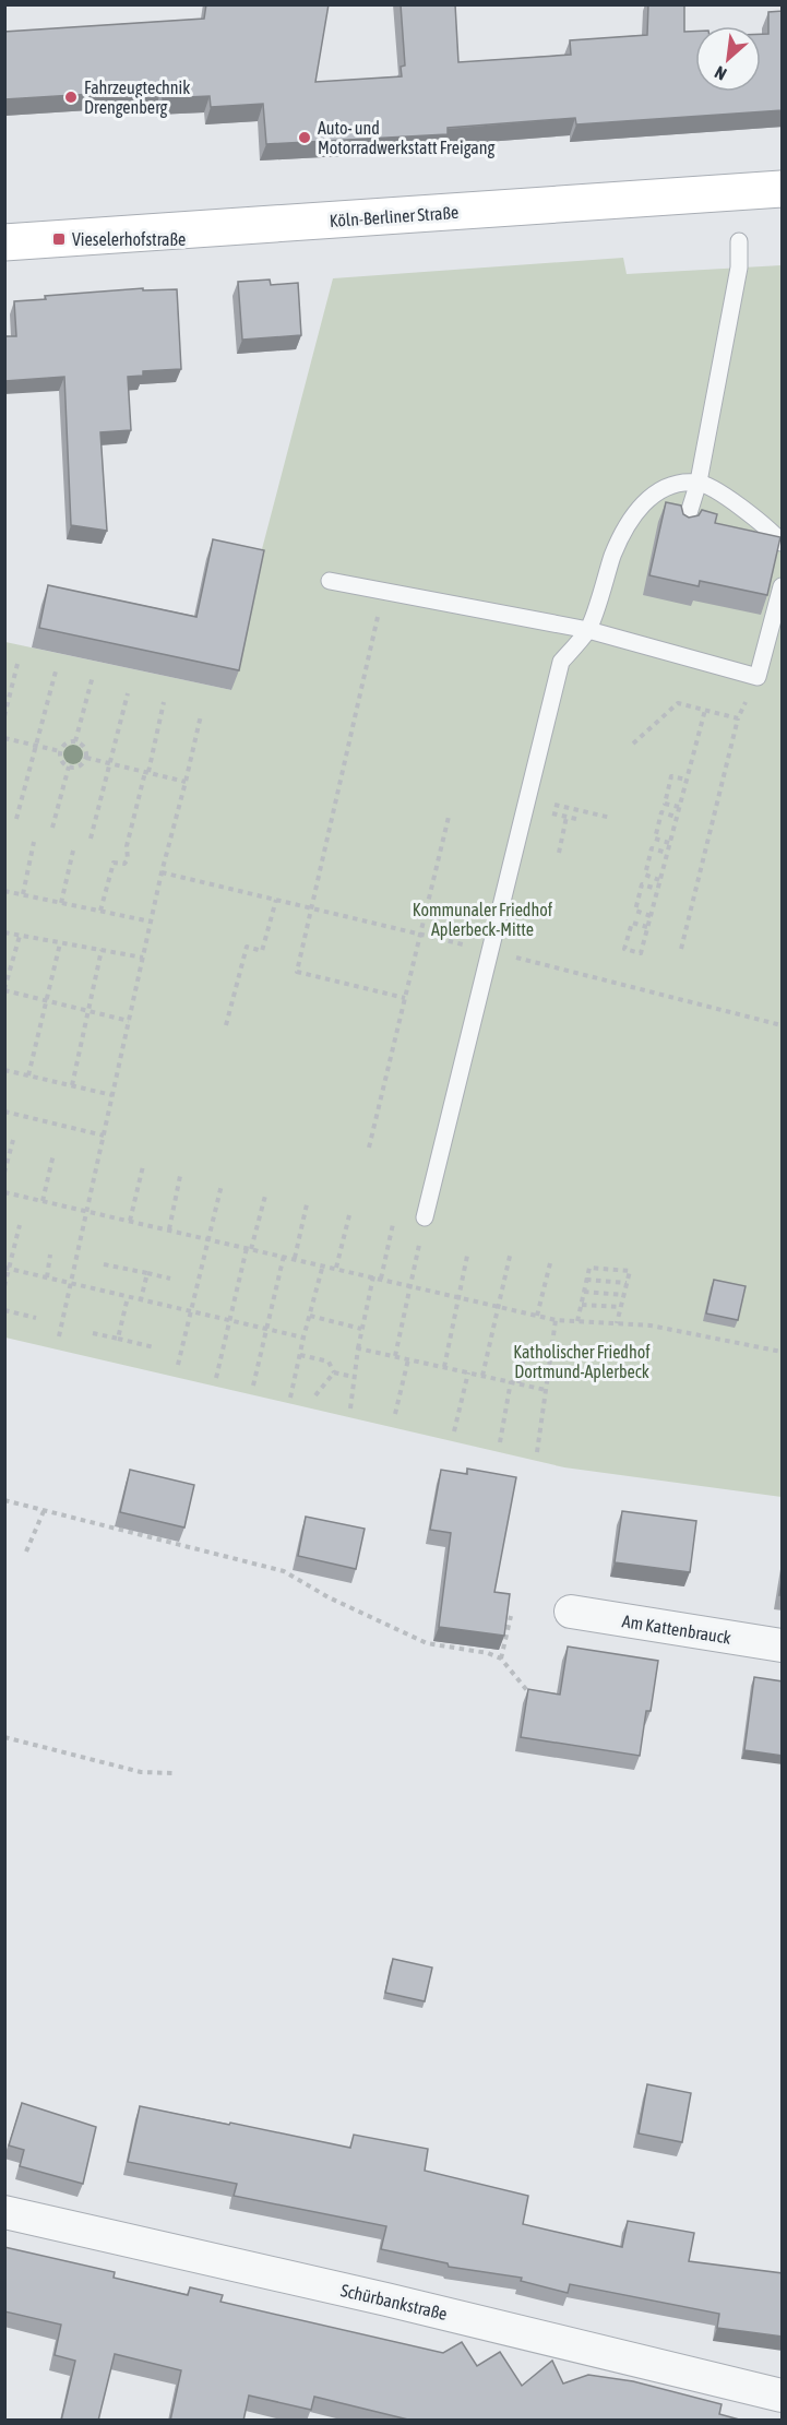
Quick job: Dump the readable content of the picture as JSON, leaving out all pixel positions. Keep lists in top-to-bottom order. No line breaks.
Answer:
{"streets":{"main road":["Köln-Berliner Straße"],"street":["Am Kattenbrauck","Schürbankstraße"]},"parks":["Kommunaler Friedhof Aplerbeck-Mitte","Katholischer Friedhof Dortmund-Aplerbeck"],"places":{"other":["Fahrzeugtechnik Drengenberg","Auto- und Motorradwerkstatt Freigang"],"transit":["Vieselerhofstraße"]},"north":"bottom left"}
